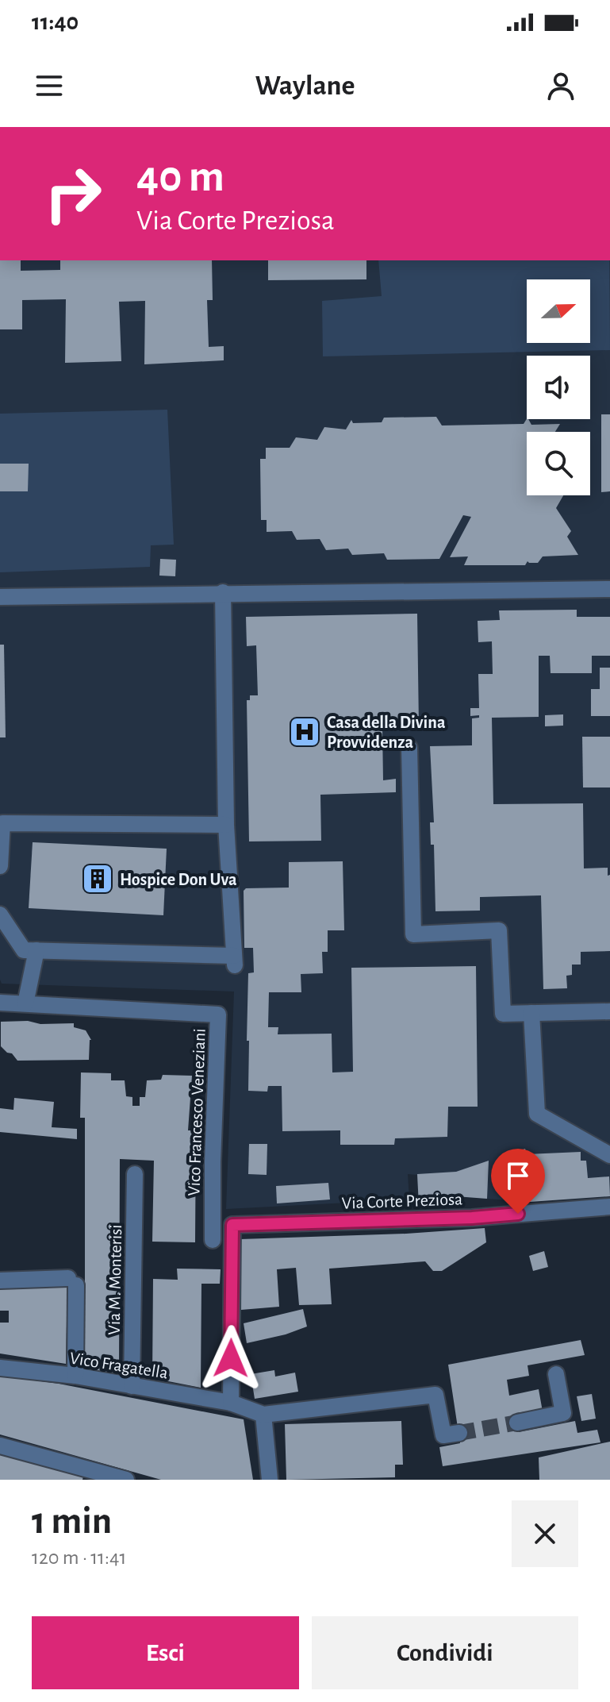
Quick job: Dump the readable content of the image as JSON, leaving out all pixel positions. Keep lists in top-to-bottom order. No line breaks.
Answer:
{"streets":{"street":["Vico Francesco Veneziani","Via Corte Preziosa","Via M. Monterisi","Vico Fragatella"]},"crossings":[["Via Corte Preziosa","Vico Fragatella"],["Via M. Monterisi","Vico Fragatella"]],"places":{"hospital":["Casa della Divina Provvidenza"],"building":["Hospice Don Uva"]},"north":"right","page":{"status":"11:40","header":"Waylane","turn":["40 m","Via Corte Preziosa"],"heading":["1 min","120 m · 11:41"],"buttons":["Esci","Condividi"]}}
